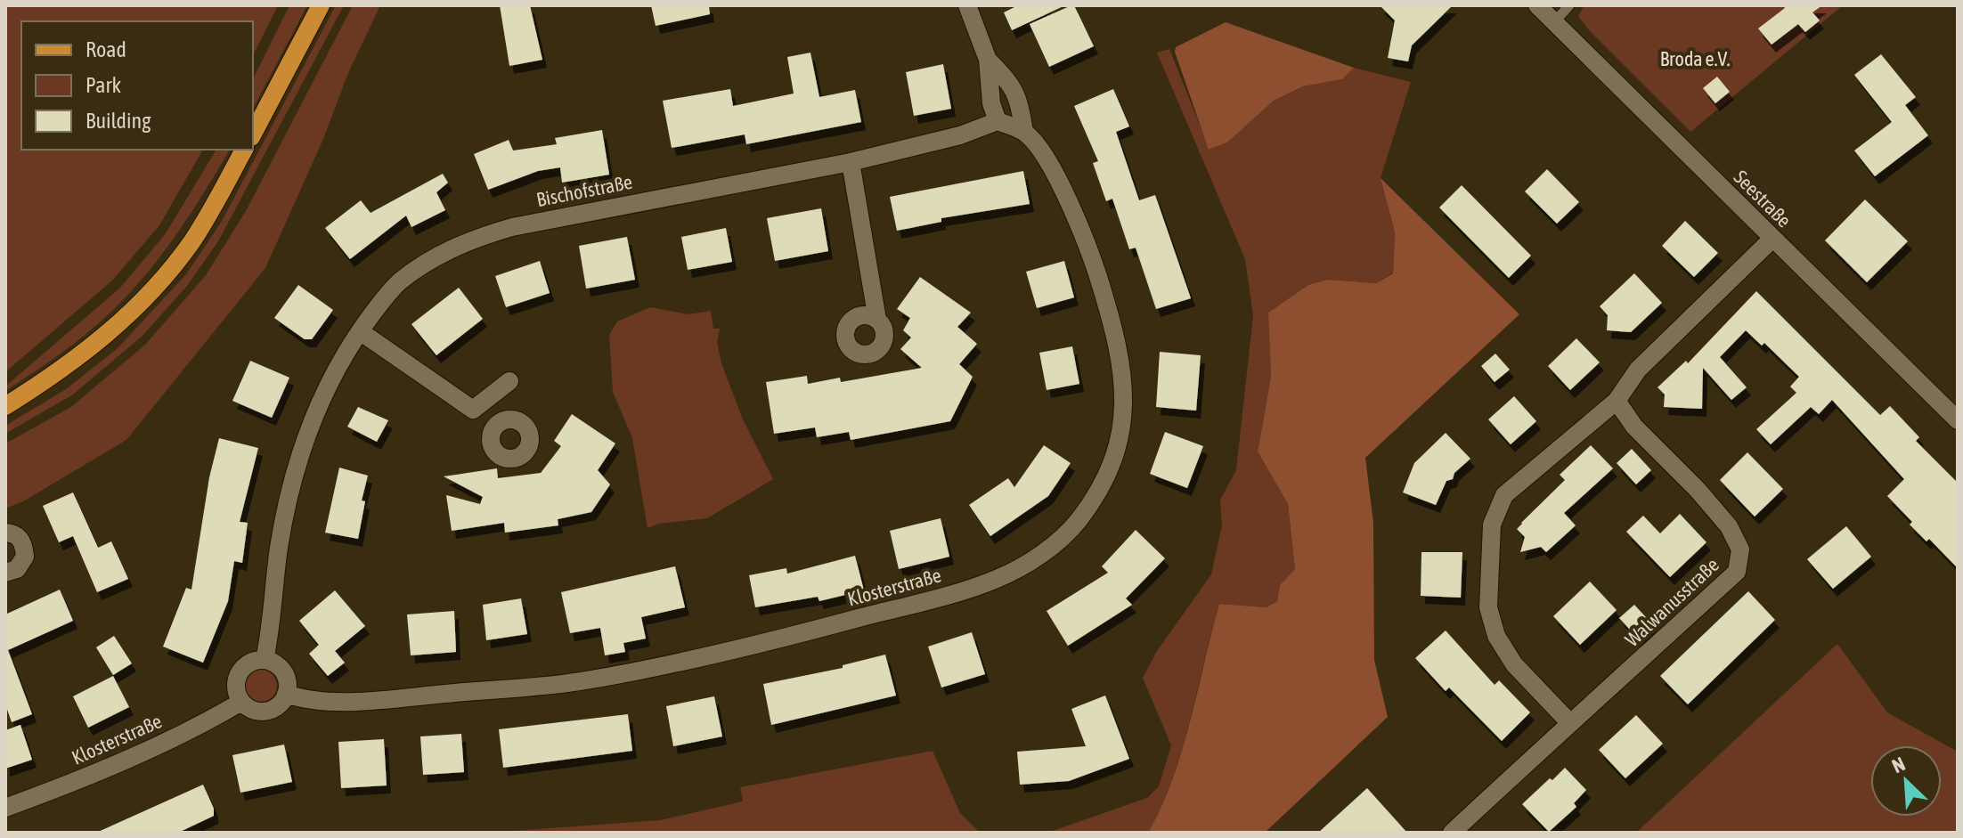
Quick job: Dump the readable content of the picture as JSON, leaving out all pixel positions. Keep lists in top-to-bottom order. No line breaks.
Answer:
{"streets":{"street":["Bischofstraße","Seestraße","Klosterstraße","Walwanusstraße"]},"crossings":[["Bischofstraße","Klosterstraße"]],"parks":["Broda e.V."],"legend":["Road","Park","Building"],"north":"top left"}
